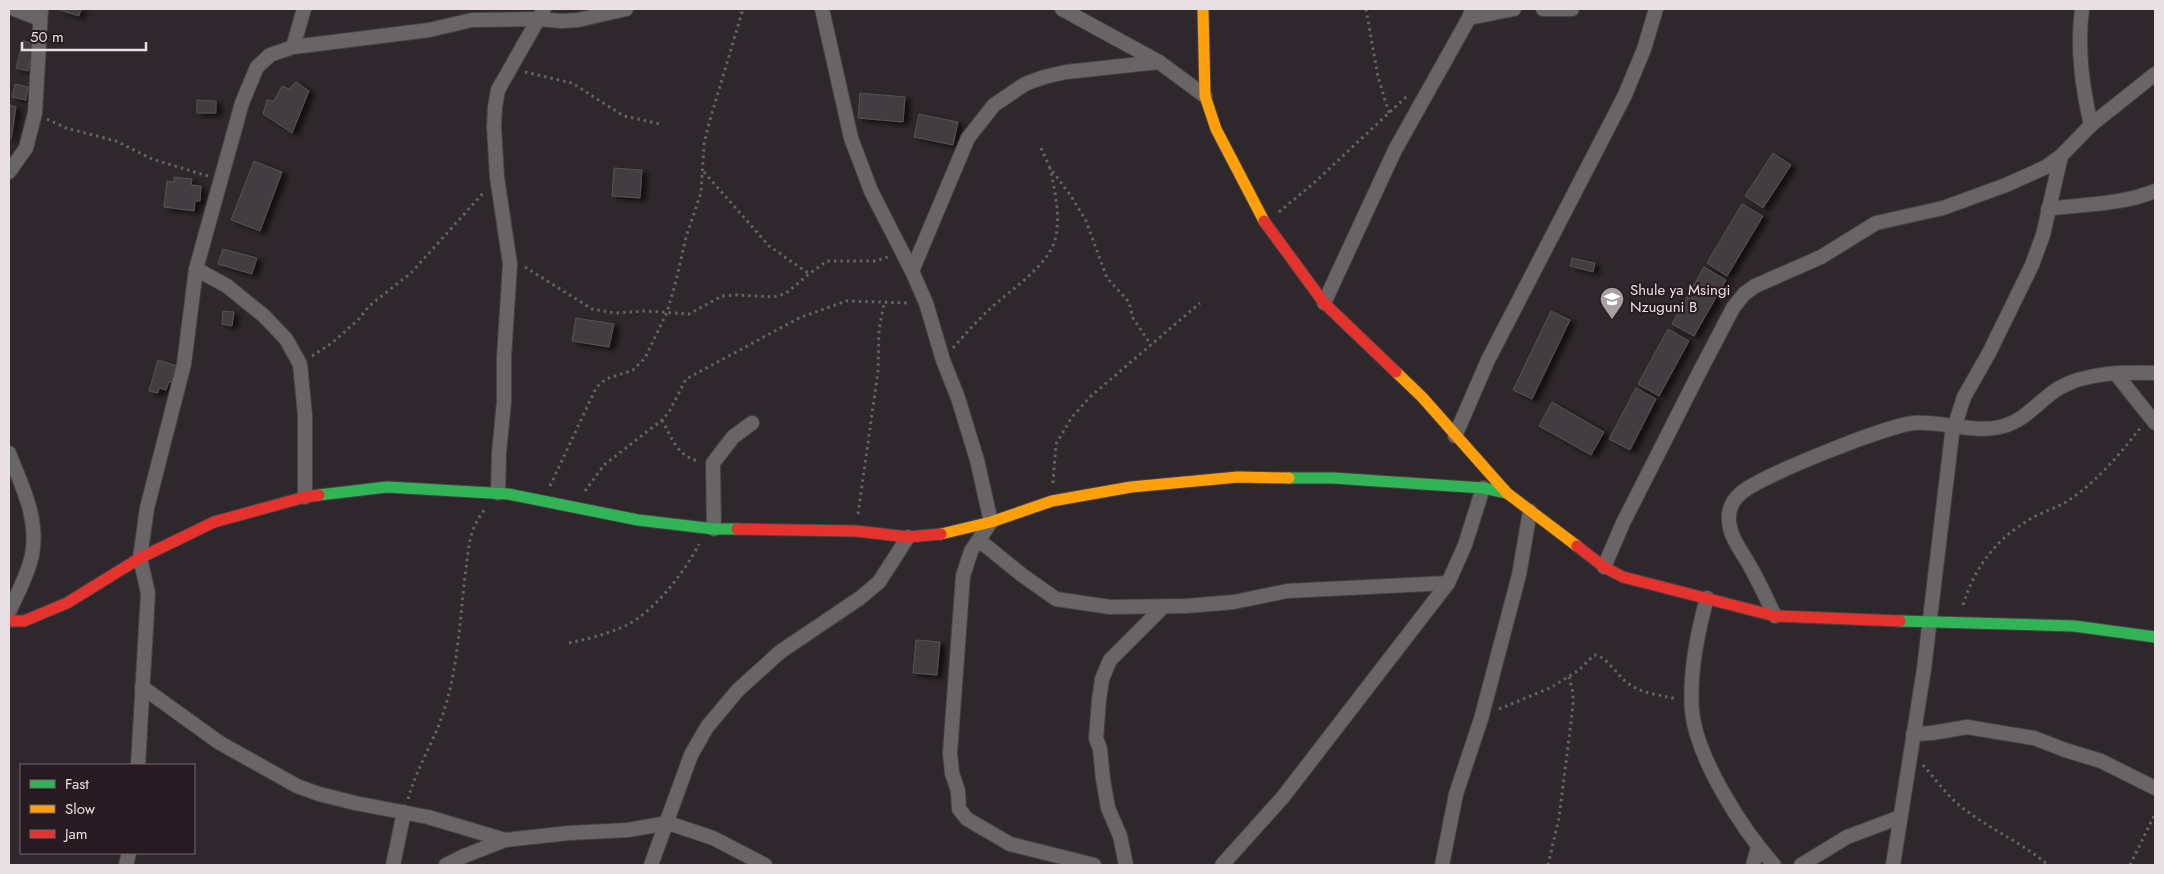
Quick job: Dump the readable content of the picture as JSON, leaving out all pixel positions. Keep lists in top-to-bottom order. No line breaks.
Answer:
{"places":{"school or university":["Shule ya Msingi Nzuguni B"]},"legend":["Fast","Slow","Jam"],"scale_bar":"50 m"}
